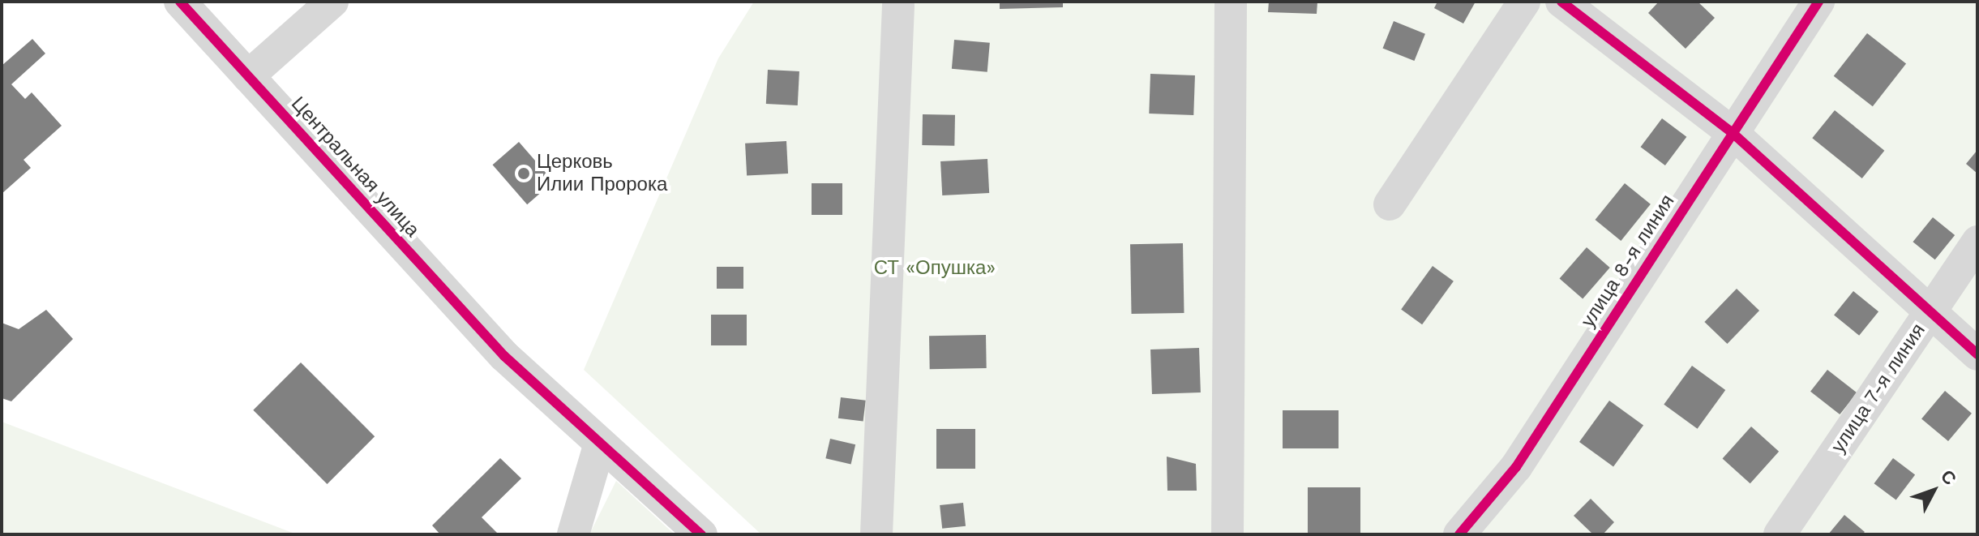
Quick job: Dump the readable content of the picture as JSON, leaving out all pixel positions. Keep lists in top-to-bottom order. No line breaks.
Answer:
{"streets":{"street":["Центральная улица","улица 8-я линия","улица 7-я линия"]},"parks":["СТ «Опушка»"],"places":["Церковь Илии Пророка"],"north":"top right"}
